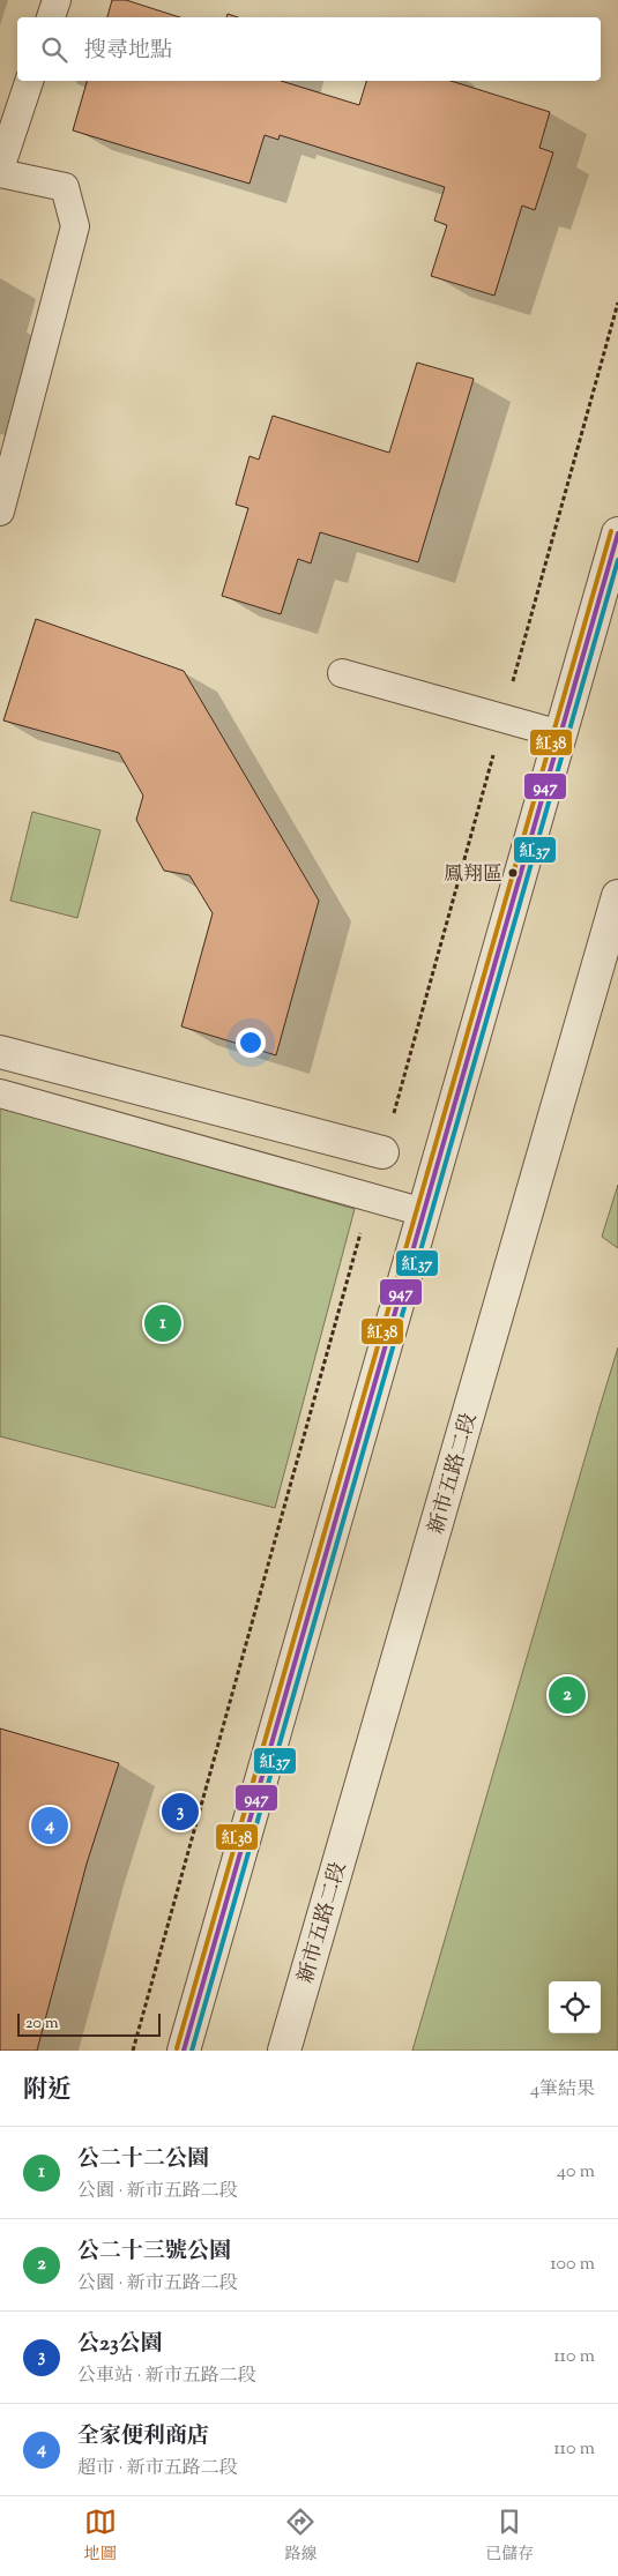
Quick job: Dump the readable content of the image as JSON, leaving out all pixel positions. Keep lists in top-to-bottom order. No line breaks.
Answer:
{"streets":{"street":["新市五路二段"]},"places":["鳳翔區"],"lines":["transit line 紅38","transit line 947","transit line 紅37"],"scale_bar":"20 m","page":{"search":"搜尋地點","pins":["1","2","3","4"],"scale":"20 m","heading":["附近","4筆結果"],"list":[{"mark":"1","name":"公二十二公園","note":"公園 · 新市五路二段","value":"40 m"},{"mark":"2","name":"公二十三號公園","note":"公園 · 新市五路二段","value":"100 m"},{"mark":"3","name":"公23公園","note":"公車站 · 新市五路二段","value":"110 m"},{"mark":"4","name":"全家便利商店","note":"超市 · 新市五路二段","value":"110 m"}],"nav":["地圖","路線","已儲存"]}}
